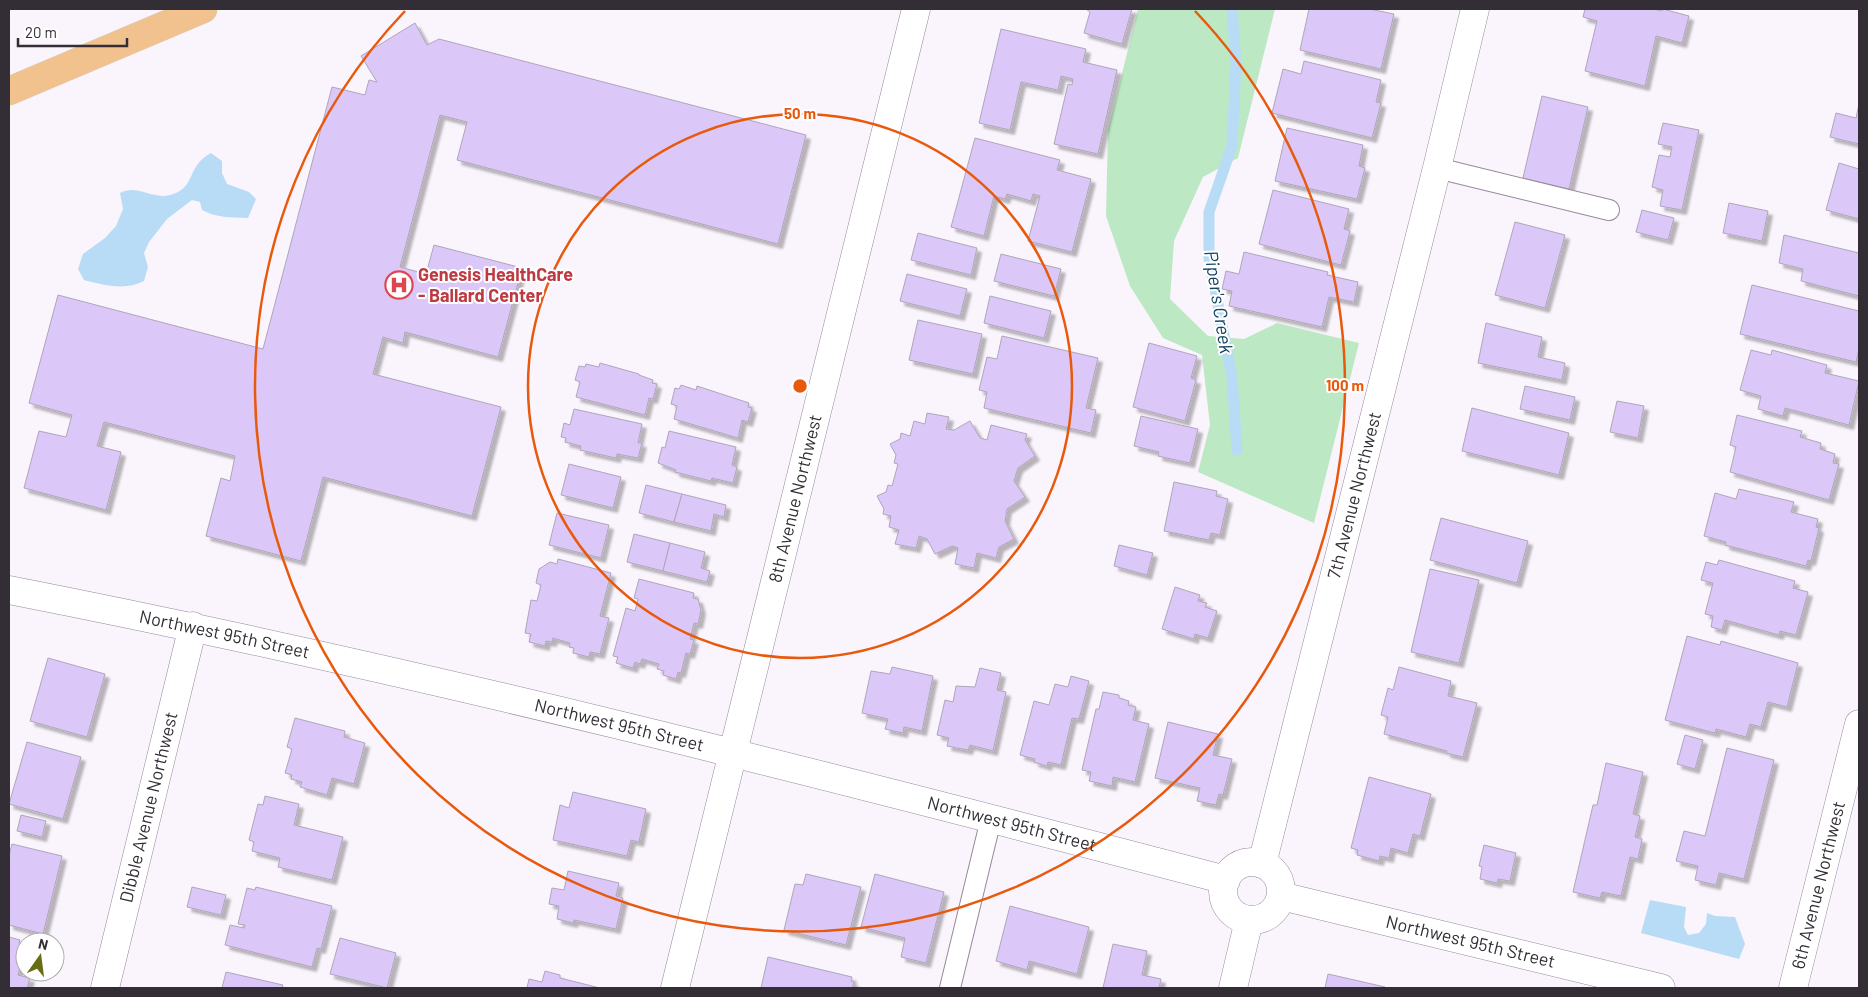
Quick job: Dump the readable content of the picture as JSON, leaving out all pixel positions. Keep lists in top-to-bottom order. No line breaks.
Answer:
{"streets":{"street":["7th Avenue Northwest","8th Avenue Northwest","Northwest 95th Street","Dibble Avenue Northwest","6th Avenue Northwest"]},"crossings":[["7th Avenue Northwest","Northwest 95th Street"],["8th Avenue Northwest","Northwest 95th Street"],["Northwest 95th Street","Dibble Avenue Northwest"]],"water":["Piper's Creek"],"places":{"hospital":["Genesis HealthCare - Ballard Center"]},"scale_bar":"20 m","north":"top","rings":["50 m","100 m"]}
